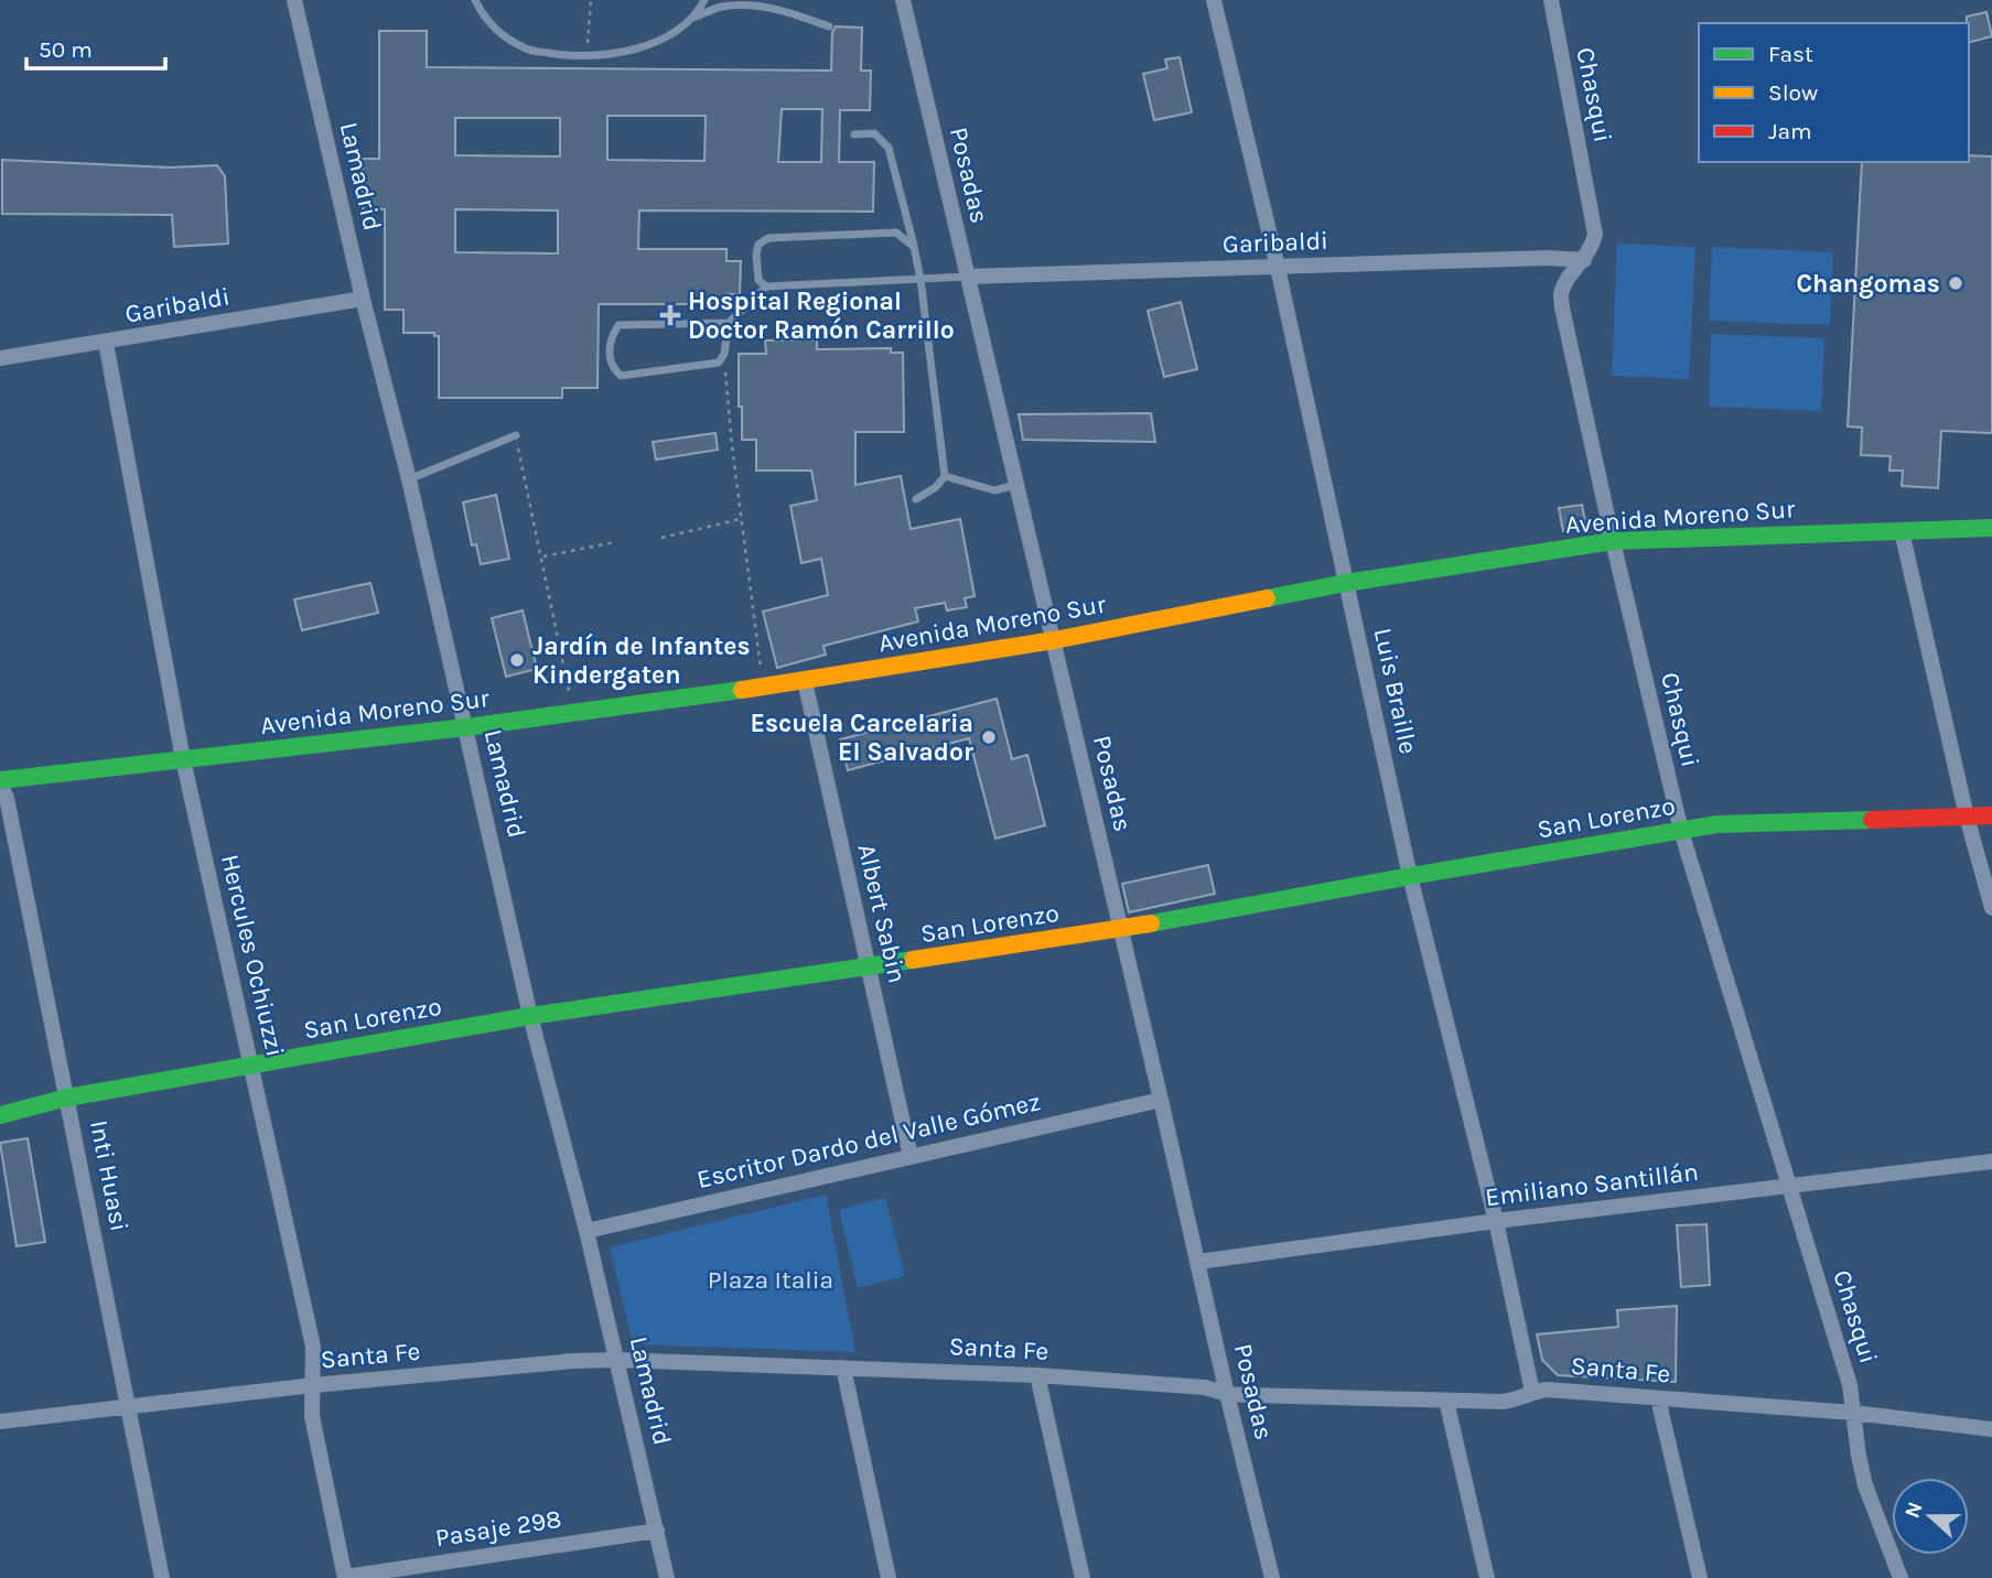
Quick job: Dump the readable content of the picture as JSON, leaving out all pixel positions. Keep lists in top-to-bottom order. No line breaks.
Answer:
{"streets":{"street":["Chasqui","Posadas","Lamadrid","Garibaldi","Avenida Moreno Sur","Luis Braille","San Lorenzo","Albert Sabin","Hercules Ochiuzzi","Escritor Dardo del Valle Gómez","Inti Huasi","Emiliano Santillán","Santa Fe","Pasaje 298"]},"crossings":[["Chasqui","Garibaldi"],["Chasqui","Avenida Moreno Sur"],["Chasqui","San Lorenzo"],["Chasqui","Emiliano Santillán"],["Chasqui","Santa Fe"],["Posadas","Garibaldi"],["Posadas","Avenida Moreno Sur"],["Posadas","San Lorenzo"],["Posadas","Escritor Dardo del Valle Gómez"],["Posadas","Emiliano Santillán"],["Posadas","Santa Fe"],["Lamadrid","Garibaldi"],["Lamadrid","Avenida Moreno Sur"],["Lamadrid","San Lorenzo"],["Lamadrid","Escritor Dardo del Valle Gómez"],["Lamadrid","Santa Fe"],["Lamadrid","Pasaje 298"],["Garibaldi","Luis Braille"],["Garibaldi","Hercules Ochiuzzi"],["Avenida Moreno Sur","Luis Braille"],["Avenida Moreno Sur","Albert Sabin"],["Avenida Moreno Sur","Hercules Ochiuzzi"],["Avenida Moreno Sur","Inti Huasi"],["Luis Braille","San Lorenzo"],["Luis Braille","Emiliano Santillán"],["Luis Braille","Santa Fe"],["San Lorenzo","Albert Sabin"],["San Lorenzo","Hercules Ochiuzzi"],["San Lorenzo","Inti Huasi"],["Albert Sabin","Escritor Dardo del Valle Gómez"],["Hercules Ochiuzzi","Santa Fe"],["Hercules Ochiuzzi","Pasaje 298"],["Inti Huasi","Santa Fe"]],"parks":["Plaza Italia"],"places":{"other":["Changomas","Jardín de Infantes Kindergaten","Escuela Carcelaria El Salvador"],"health":["Hospital Regional Doctor Ramón Carrillo"]},"legend":["Fast","Slow","Jam"],"scale_bar":"50 m","north":"left"}
